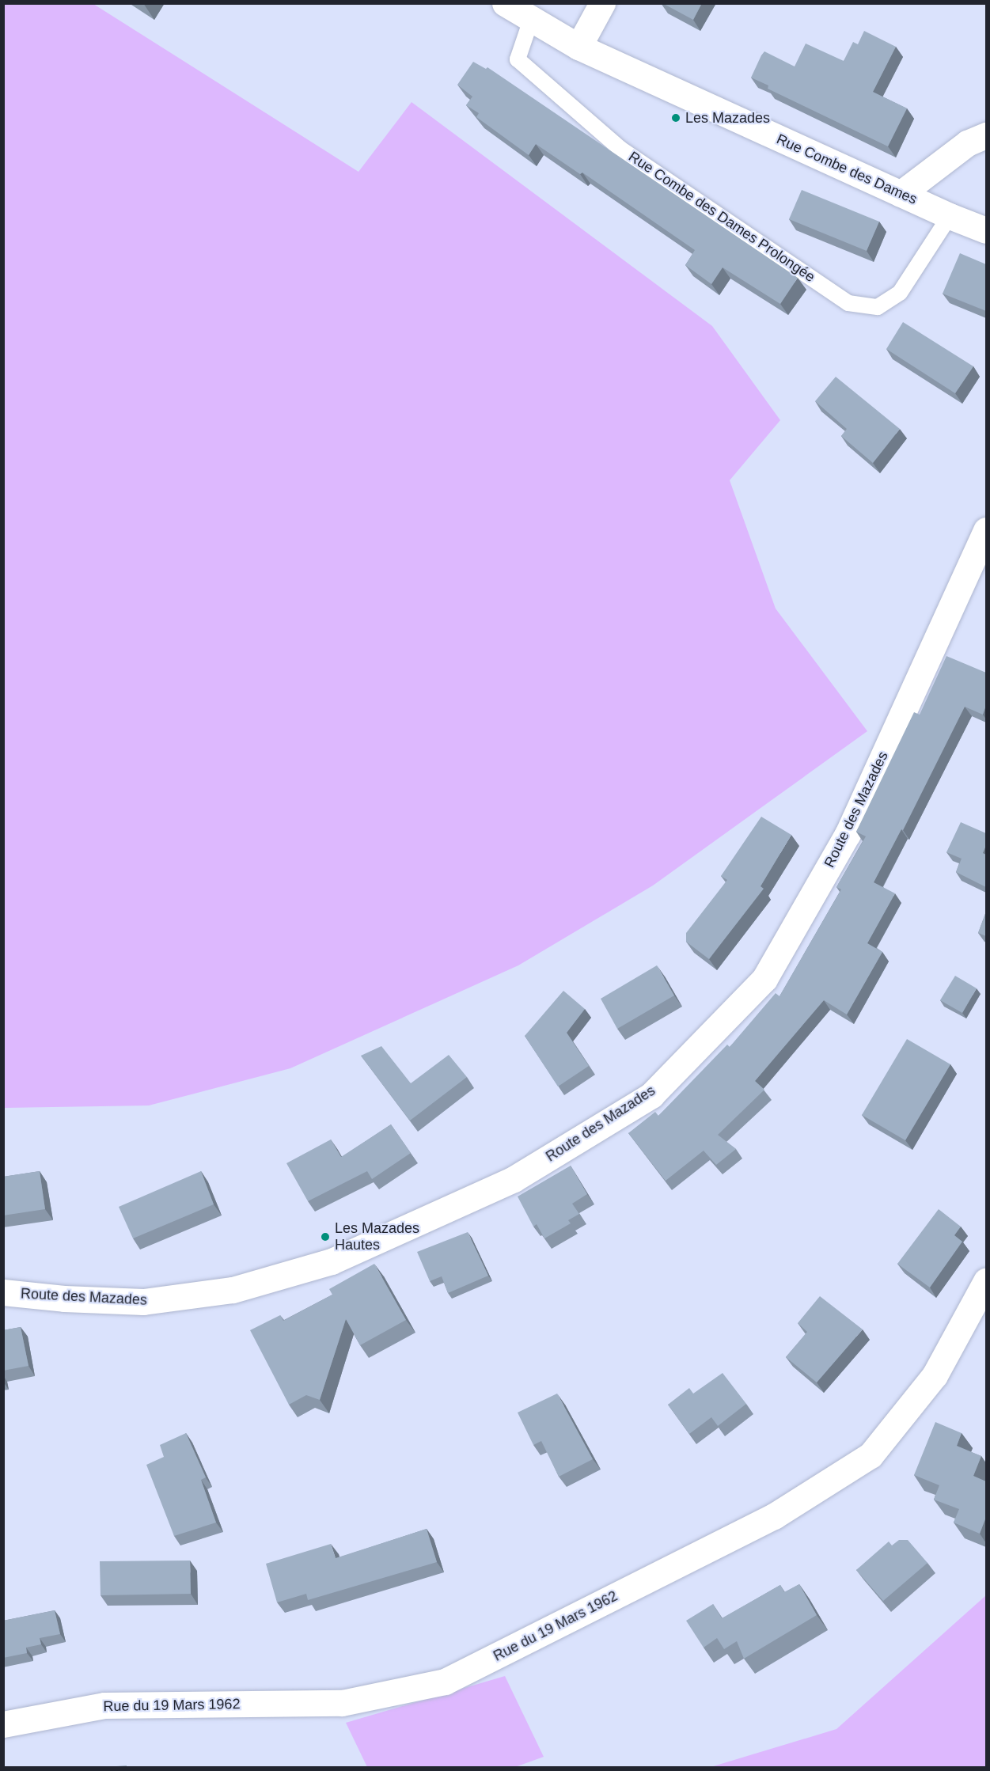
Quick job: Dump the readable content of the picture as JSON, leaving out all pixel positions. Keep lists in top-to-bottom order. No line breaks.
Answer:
{"streets":{"street":["Rue Combe des Dames","Route des Mazades","Rue du 19 Mars 1962"],"lane":["Rue Combe des Dames Prolongée"]},"crossings":[["Rue Combe des Dames","Rue Combe des Dames Prolongée"]],"places":["Les Mazades","Les Mazades Hautes"]}
